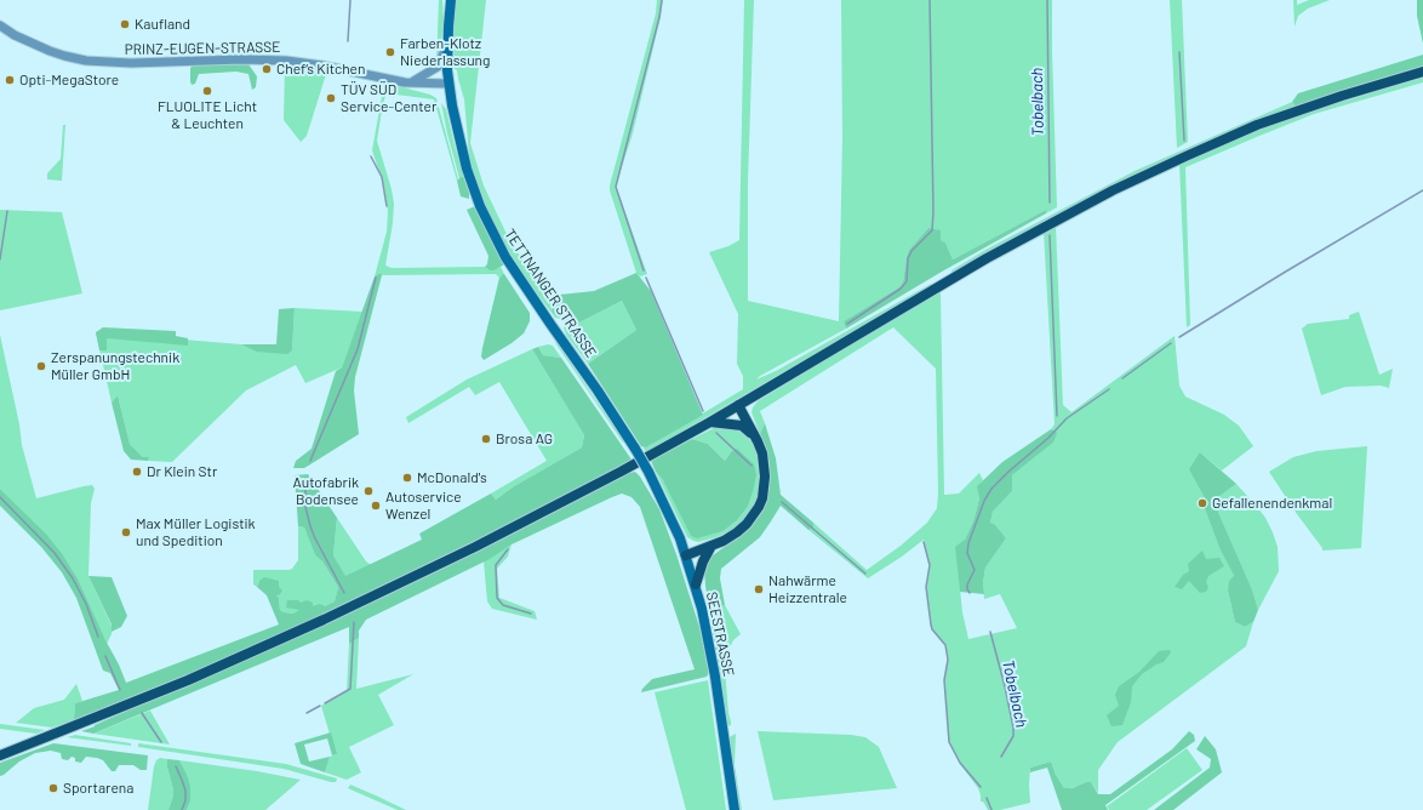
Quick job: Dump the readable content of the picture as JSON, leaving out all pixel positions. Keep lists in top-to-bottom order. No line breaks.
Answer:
{"streets":{"main road":["TETTNANGER STRASSE","SEESTRASSE"],"street":["PRINZ-EUGEN-STRASSE"]},"crossings":[["PRINZ-EUGEN-STRASSE","TETTNANGER STRASSE"],["TETTNANGER STRASSE","SEESTRASSE"]],"water":["Tobelbach"],"places":["Kaufland","Farben-Klotz Niederlassung","Chef‘s Kitchen","Opti-MegaStore","FLUOLITE Licht & Leuchten","TÜV SÜD Service-Center","Zerspanungstechnik Müller GmbH","Brosa AG","Dr Klein Str","McDonald's","Autofabrik Bodensee","Gefallenendenkmal","Autoservice Wenzel","Max Müller Logistik und Spedition","Nahwärme Heizzentrale","Sportarena"]}
